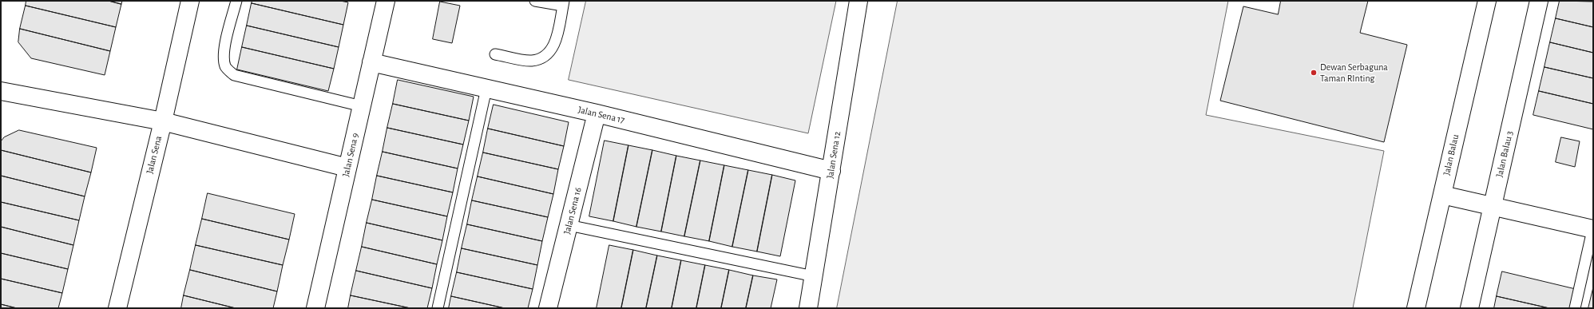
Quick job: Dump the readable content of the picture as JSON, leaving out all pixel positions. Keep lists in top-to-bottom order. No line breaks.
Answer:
{"streets":{"street":["Jalan Sena 17","Jalan Balau 3","Jalan Sena","Jalan Sena 9","Jalan Sena 12","Jalan Balau","Jalan Sena 16"]},"crossings":[["Jalan Sena 17","Jalan Sena 9"],["Jalan Sena 17","Jalan Sena 12"],["Jalan Sena 17","Jalan Sena 16"]],"places":["Dewan Serbaguna Taman RInting"]}
